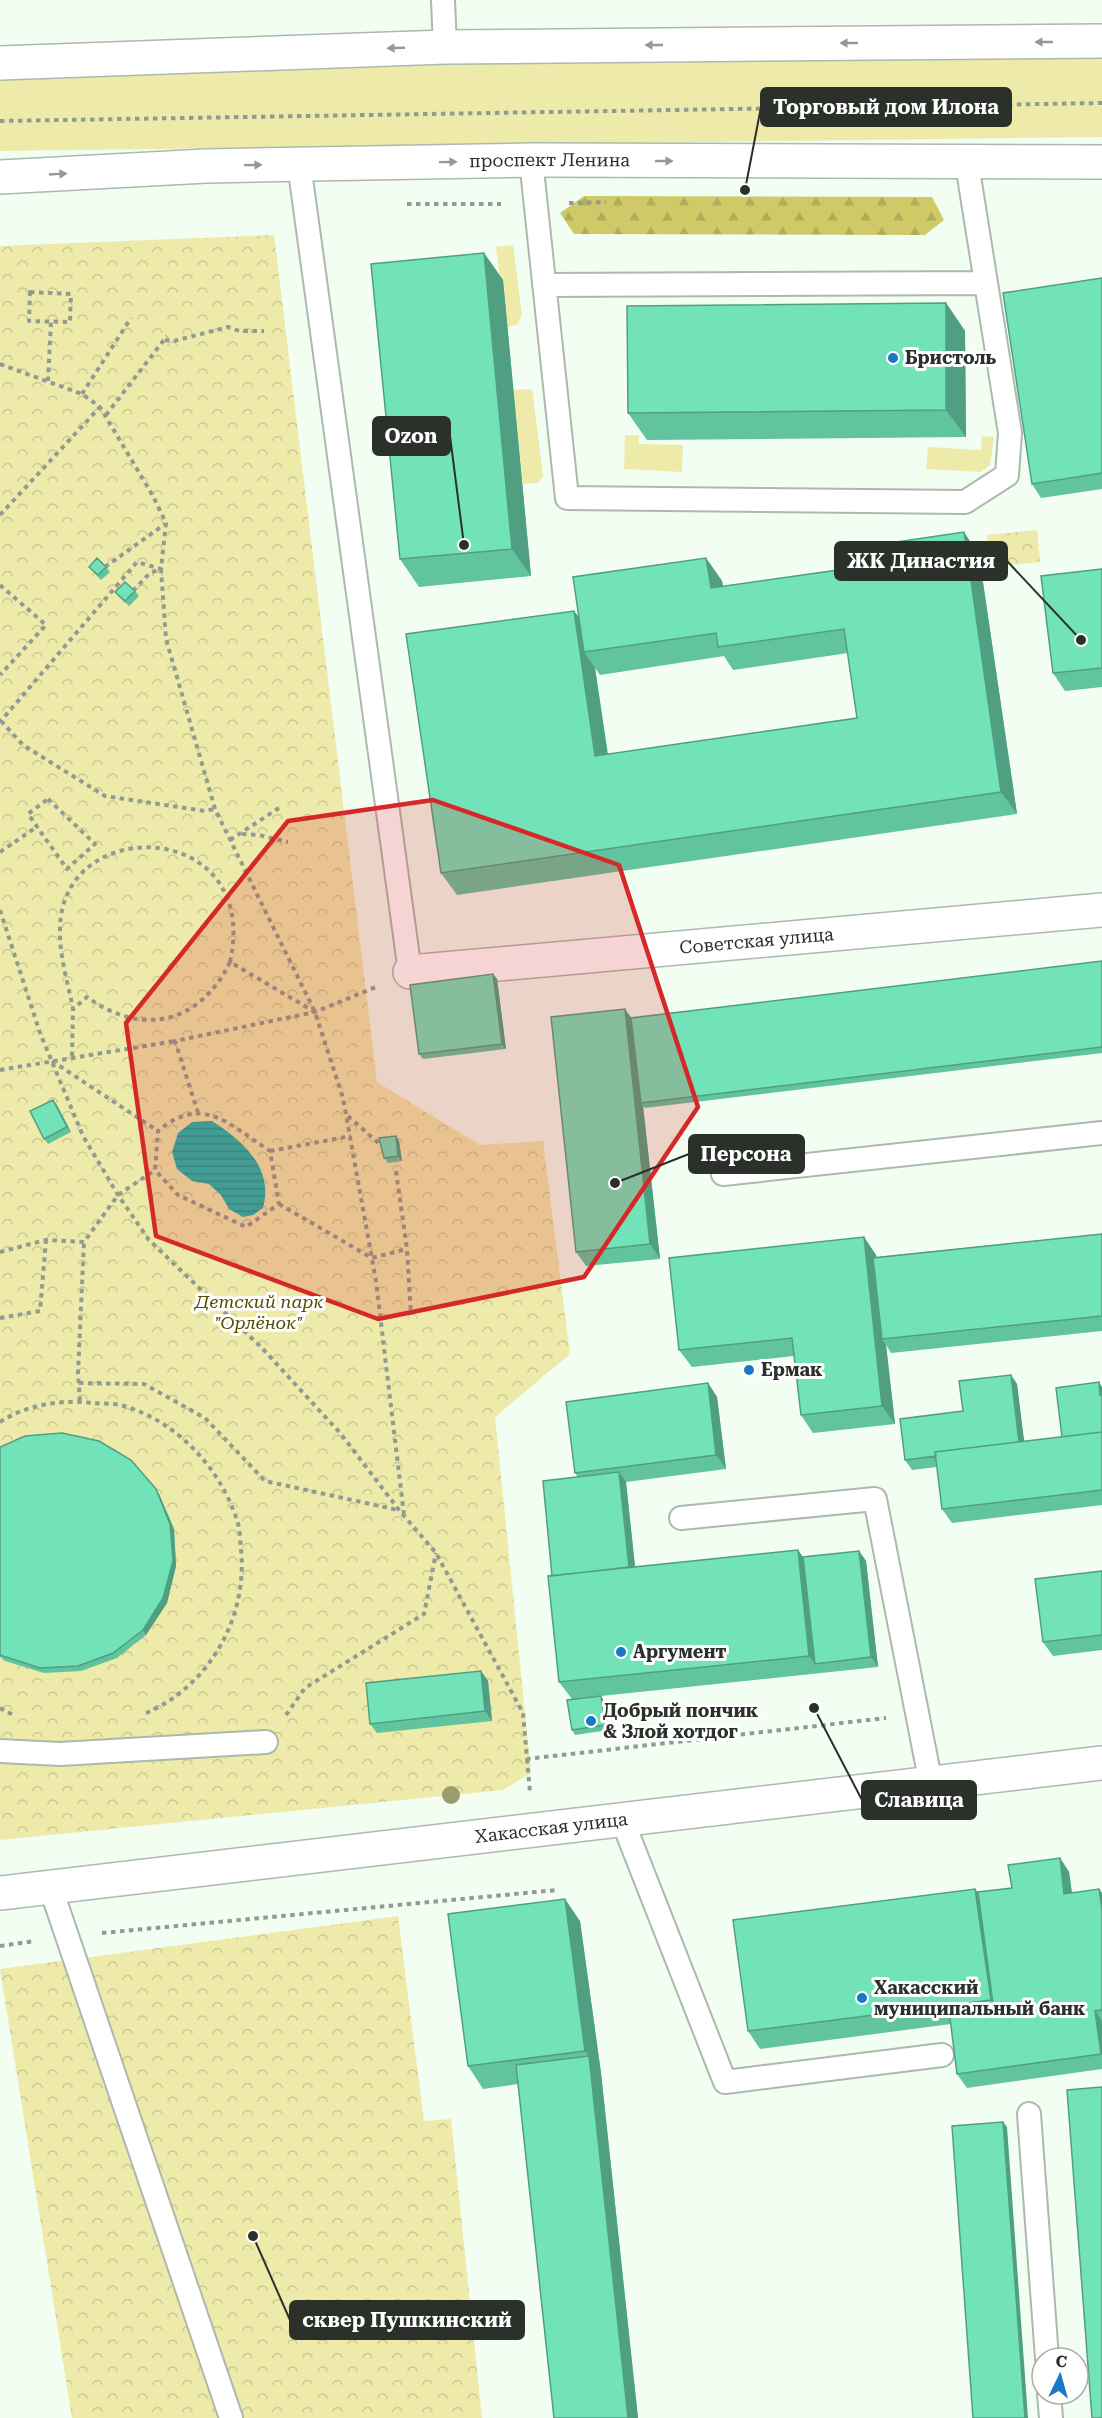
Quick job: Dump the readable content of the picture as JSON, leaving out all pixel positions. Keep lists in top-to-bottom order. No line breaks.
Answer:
{"streets":{"street":["проспект Ленина","Советская улица","Хакасская улица"]},"parks":["Детский парк \"Орлёнок\""],"places":["Торговый дом Илона","Бристоль","Ozon","ЖК Династия","Персона","Ермак","Аргумент","Славица","Добрый пончик & Злой хотдог","Хакасский муниципальный банк","сквер Пушкинский"],"north":"top"}
